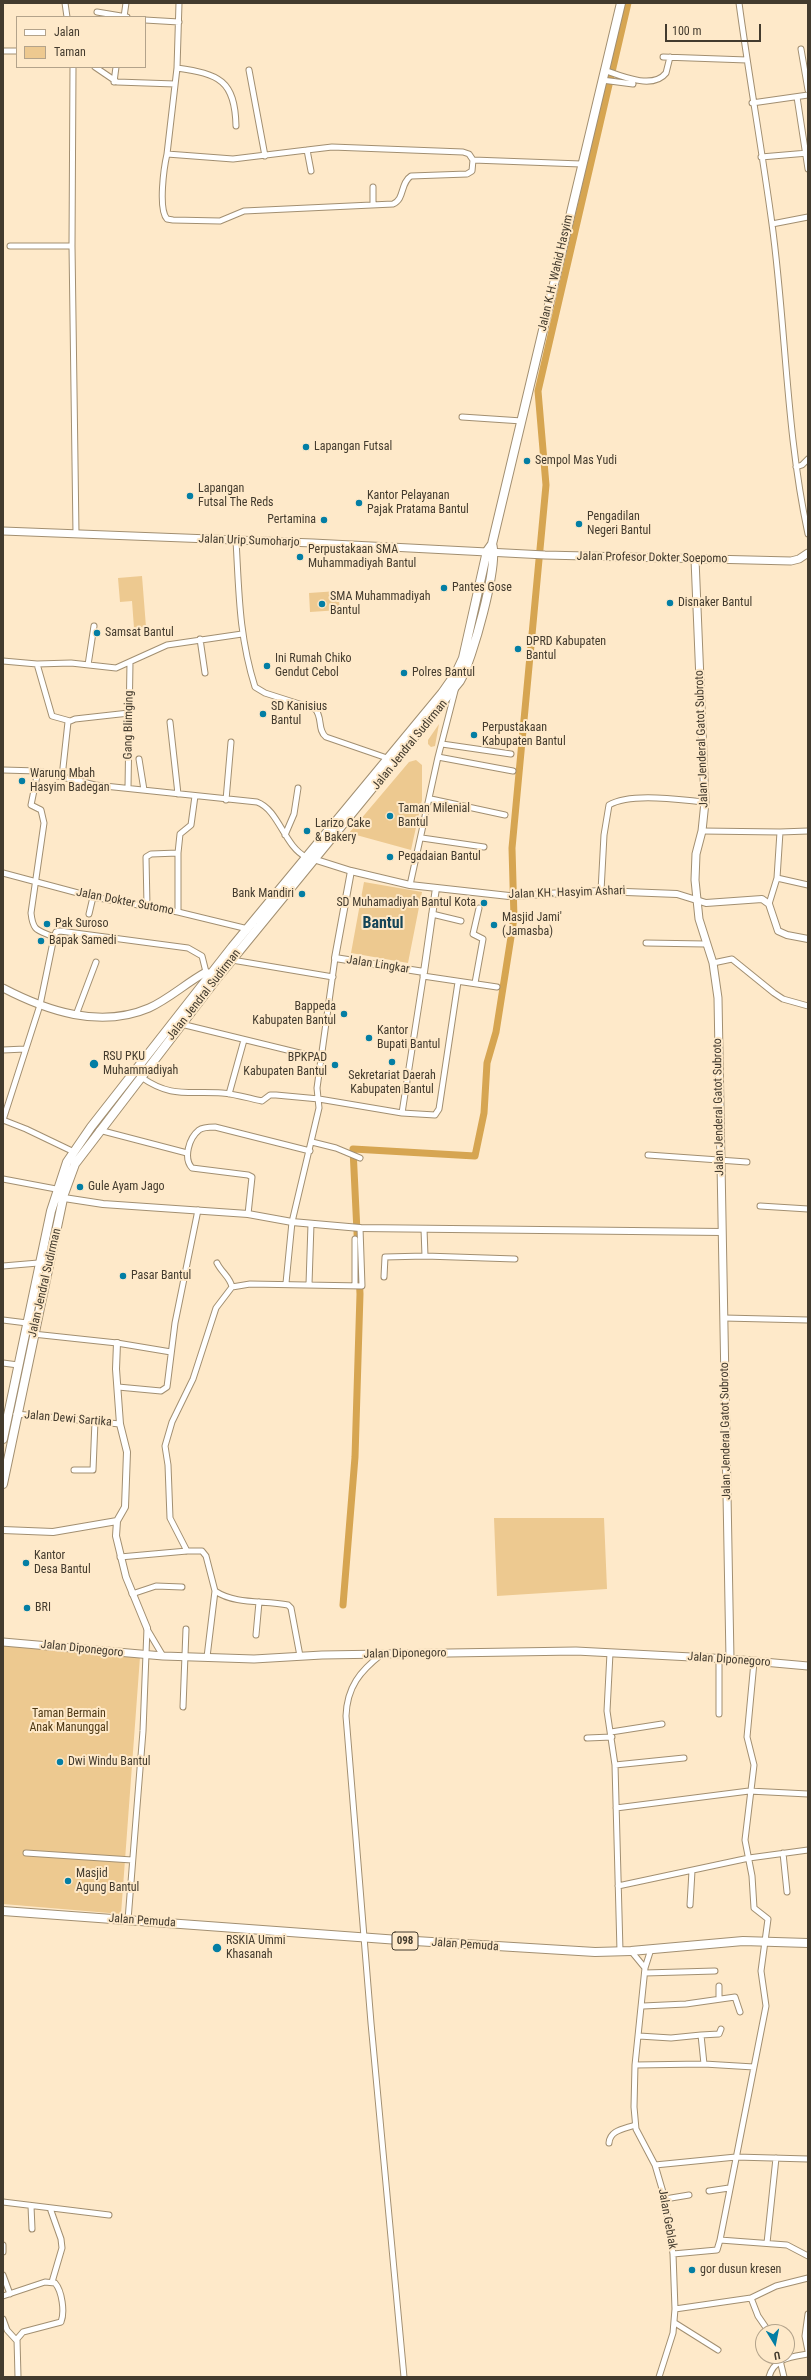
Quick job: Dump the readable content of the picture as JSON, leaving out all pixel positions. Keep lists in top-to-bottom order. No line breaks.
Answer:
{"streets":{"main road":["Jalan K.H. Wahid Hasyim","Jalan Urip Sumoharjo","Jalan Profesor Dokter Soepomo","Jalan Jenderal Gatot Subroto","Jalan Jendral Sudirman","Jalan Diponegoro","Jalan Pemuda","098"],"street":["Gang Blimging","Jalan KH. Hasyim Ashari","Jalan Dokter Sutomo","Jalan Lingkar","Jalan Dewi Sartika","Jalan Geblak"]},"crossings":[["Jalan K.H. Wahid Hasyim","Jalan Urip Sumoharjo"],["Jalan K.H. Wahid Hasyim","Jalan Profesor Dokter Soepomo"],["Jalan K.H. Wahid Hasyim","Jalan Jendral Sudirman"],["Jalan Urip Sumoharjo","Jalan Profesor Dokter Soepomo"],["Jalan Urip Sumoharjo","Jalan Jendral Sudirman"],["Jalan Profesor Dokter Soepomo","Jalan Jenderal Gatot Subroto"],["Jalan Profesor Dokter Soepomo","Jalan Jendral Sudirman"],["Jalan Jenderal Gatot Subroto","Jalan KH. Hasyim Ashari"],["Jalan Jenderal Gatot Subroto","Jalan Diponegoro"],["Jalan Jendral Sudirman","Jalan KH. Hasyim Ashari"],["Jalan Jendral Sudirman","Jalan Dokter Sutomo"],["Jalan Jendral Sudirman","Jalan Dewi Sartika"],["Jalan KH. Hasyim Ashari","Jalan Lingkar"],["Jalan Pemuda","Jalan Geblak"]],"districts":["Bantul"],"parks":["Taman Bermain Anak Manunggal"],"places":["Lapangan Futsal","Sempol Mas Yudi","Lapangan Futsal The Reds","Kantor Pelayanan Pajak Pratama Bantul","Pertamina","Pengadilan Negeri Bantul","Perpustakaan SMA Muhammadiyah Bantul","Pantes Gose","Disnaker Bantul","SMA Muhammadiyah Bantul","Samsat Bantul","DPRD Kabupaten Bantul","Ini Rumah Chiko Gendut Cebol","Polres Bantul","SD Kanisius Bantul","Perpustakaan Kabupaten Bantul","Warung Mbah Hasyim Badegan","Taman Milenial Bantul","Larizo Cake & Bakery","Pegadaian Bantul","Bank Mandiri","SD Muhamadiyah Bantul Kota","Pak Suroso","Masjid Jami' (Jamasba)","Bapak Samedi","Bappeda Kabupaten Bantul","Kantor Bupati Bantul","Sekretariat Daerah Kabupaten Bantul","RSU PKU Muhammadiyah","BPKPAD Kabupaten Bantul","Gule Ayam Jago","Pasar Bantul","Kantor Desa Bantul","BRI","Dwi Windu Bantul","Masjid Agung Bantul","RSKIA Ummi Khasanah","gor dusun kresen"],"legend":["Jalan","Taman"],"scale_bar":"100 m","north":"bottom"}
